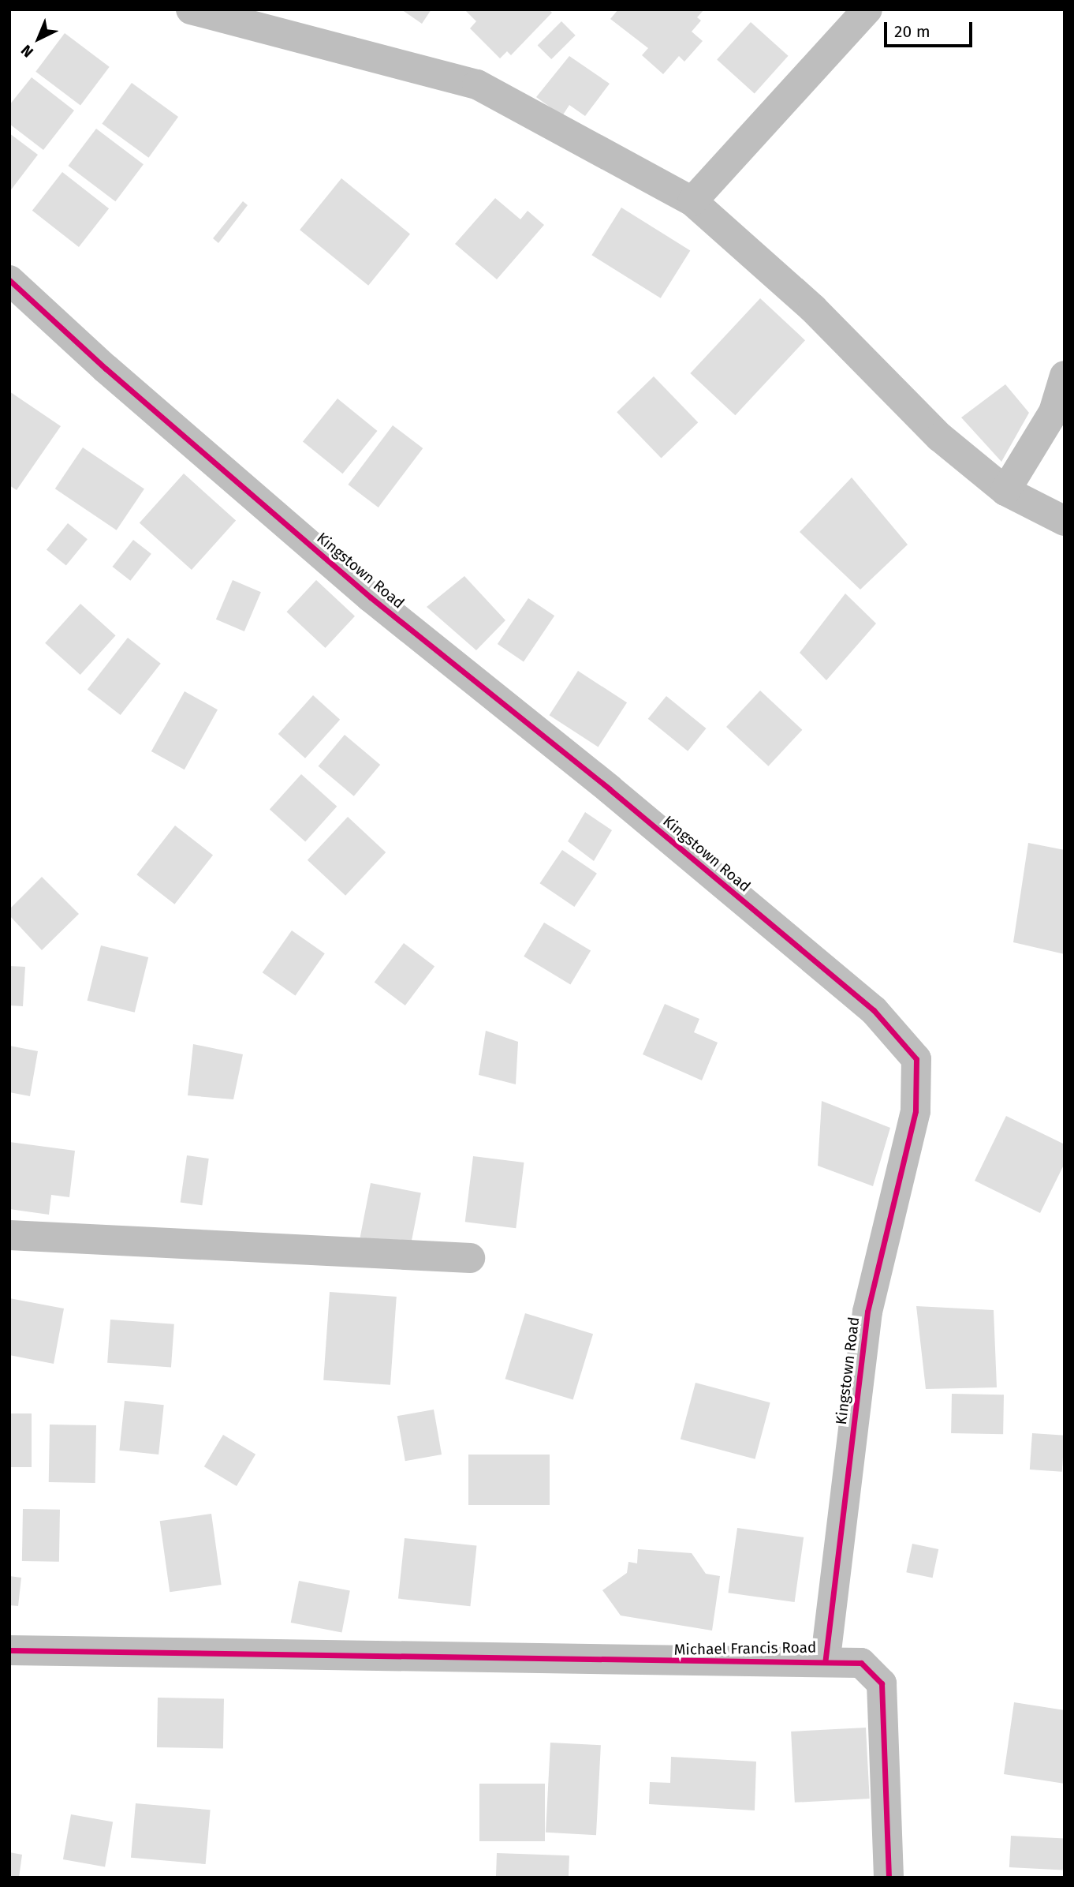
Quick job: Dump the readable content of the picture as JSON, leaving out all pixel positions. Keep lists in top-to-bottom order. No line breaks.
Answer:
{"streets":{"street":["Kingstown Road","Michael Francis Road"]},"crossings":[["Kingstown Road","Michael Francis Road"]],"scale_bar":"20 m","north":"bottom left"}
